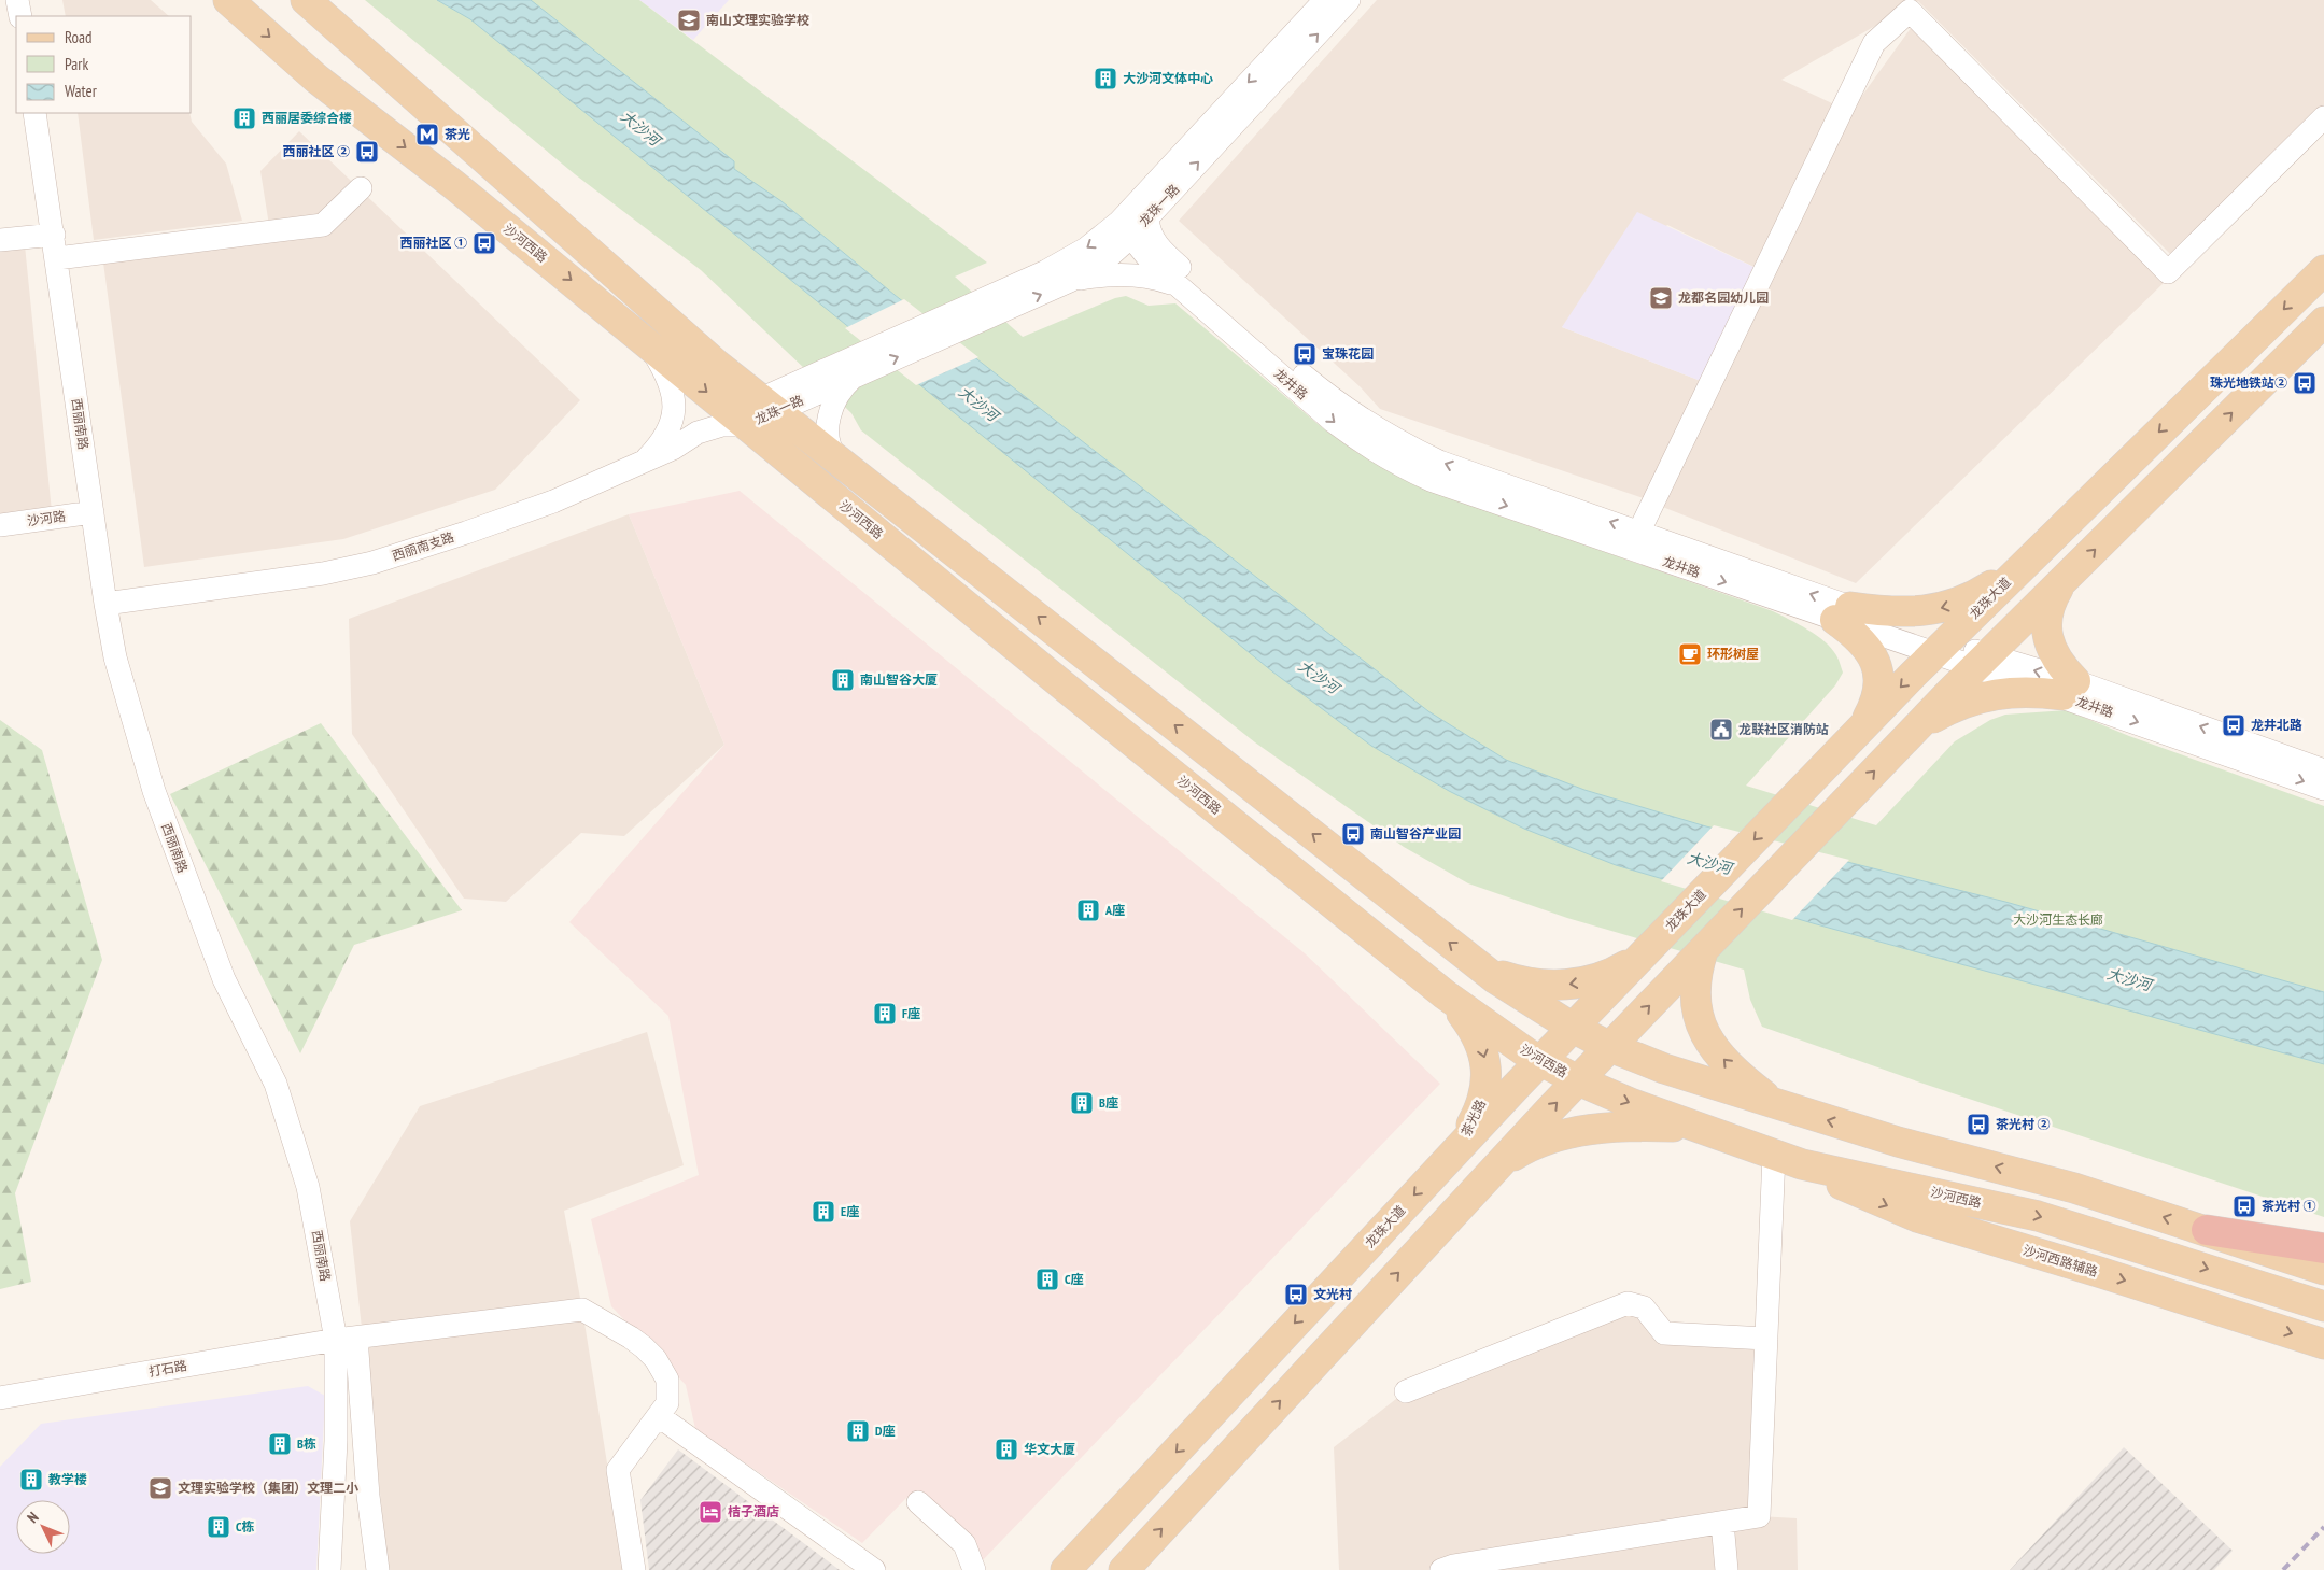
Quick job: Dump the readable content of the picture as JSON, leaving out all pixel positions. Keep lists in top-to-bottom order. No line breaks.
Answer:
{"streets":{"main road":["沙河西路","龙珠大道","茶光路","沙河西路辅路"],"street":["龙珠一路","龙井路","西丽南路","沙河路","西丽南支路","打石路"]},"crossings":[["龙珠一路","沙河西路"],["龙珠一路","龙井路"],["龙珠一路","西丽南支路"],["沙河西路","西丽南支路"],["沙河西路","龙珠大道"],["沙河西路","茶光路"],["沙河西路","沙河西路辅路"],["龙井路","龙珠大道"],["西丽南路","沙河路"],["西丽南路","西丽南支路"],["西丽南路","打石路"],["龙珠大道","茶光路"]],"one_way":["茶光路"],"water":["大沙河"],"parks":["大沙河生态长廊"],"places":{"school or university":["南山文理实验学校","龙都名园幼儿园","文理实验学校（集团）文理二小"],"building":["大沙河文体中心","西丽居委综合楼","南山智谷大厦","A座","F座","B座","E座","C座","D座","B栋","华文大厦","教学楼","C栋"],"metro station":["茶光"],"bus stop":["西丽社区 ②","西丽社区 ①","宝珠花园","珠光地铁站②","龙井北路","南山智谷产业园","茶光村 ②","茶光村 ①","文光村"],"cafe":["环形树屋"],"public building":["龙联社区消防站"],"hotel":["桔子酒店"]},"legend":["Road","Park","Water"],"north":"top left"}
